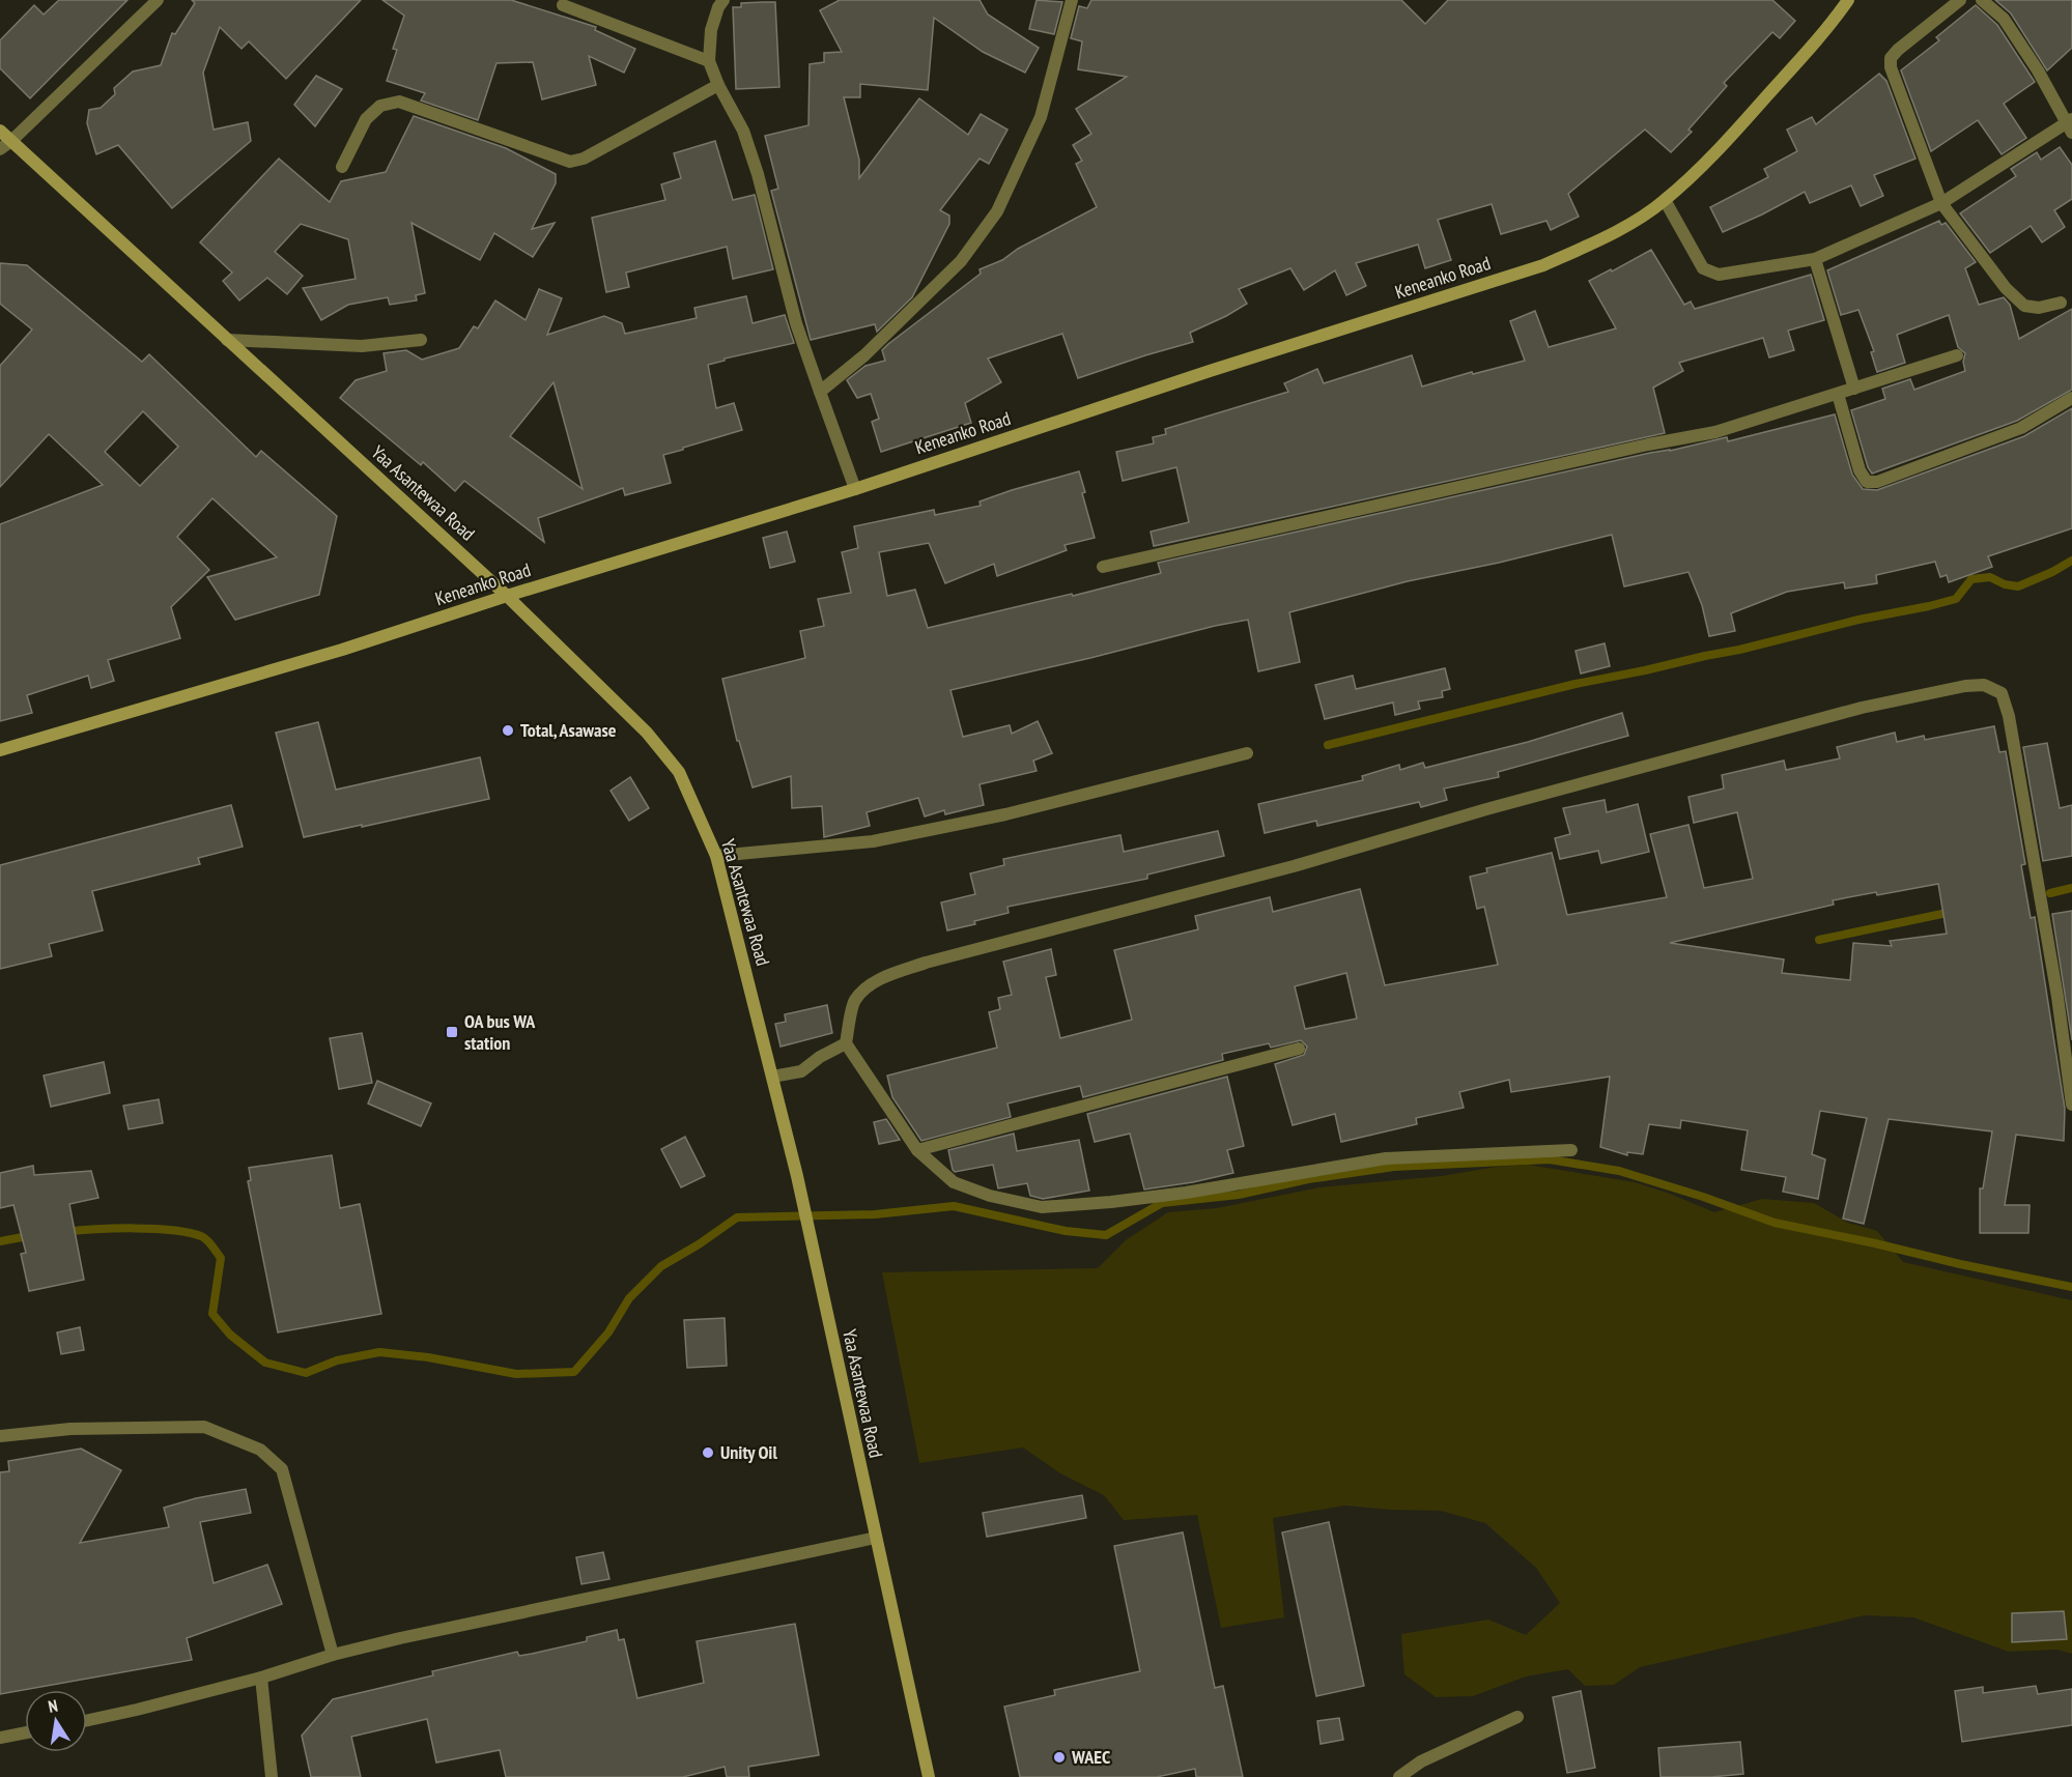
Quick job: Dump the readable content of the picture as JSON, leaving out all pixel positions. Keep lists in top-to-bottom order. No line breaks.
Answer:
{"streets":{"street":["Keneanko Road","Yaa Asantewaa Road"]},"crossings":[["Keneanko Road","Yaa Asantewaa Road"]],"places":{"other":["Total, Asawase","Unity Oil","WAEC"],"transit":["OA bus WA station"]},"north":"top"}
